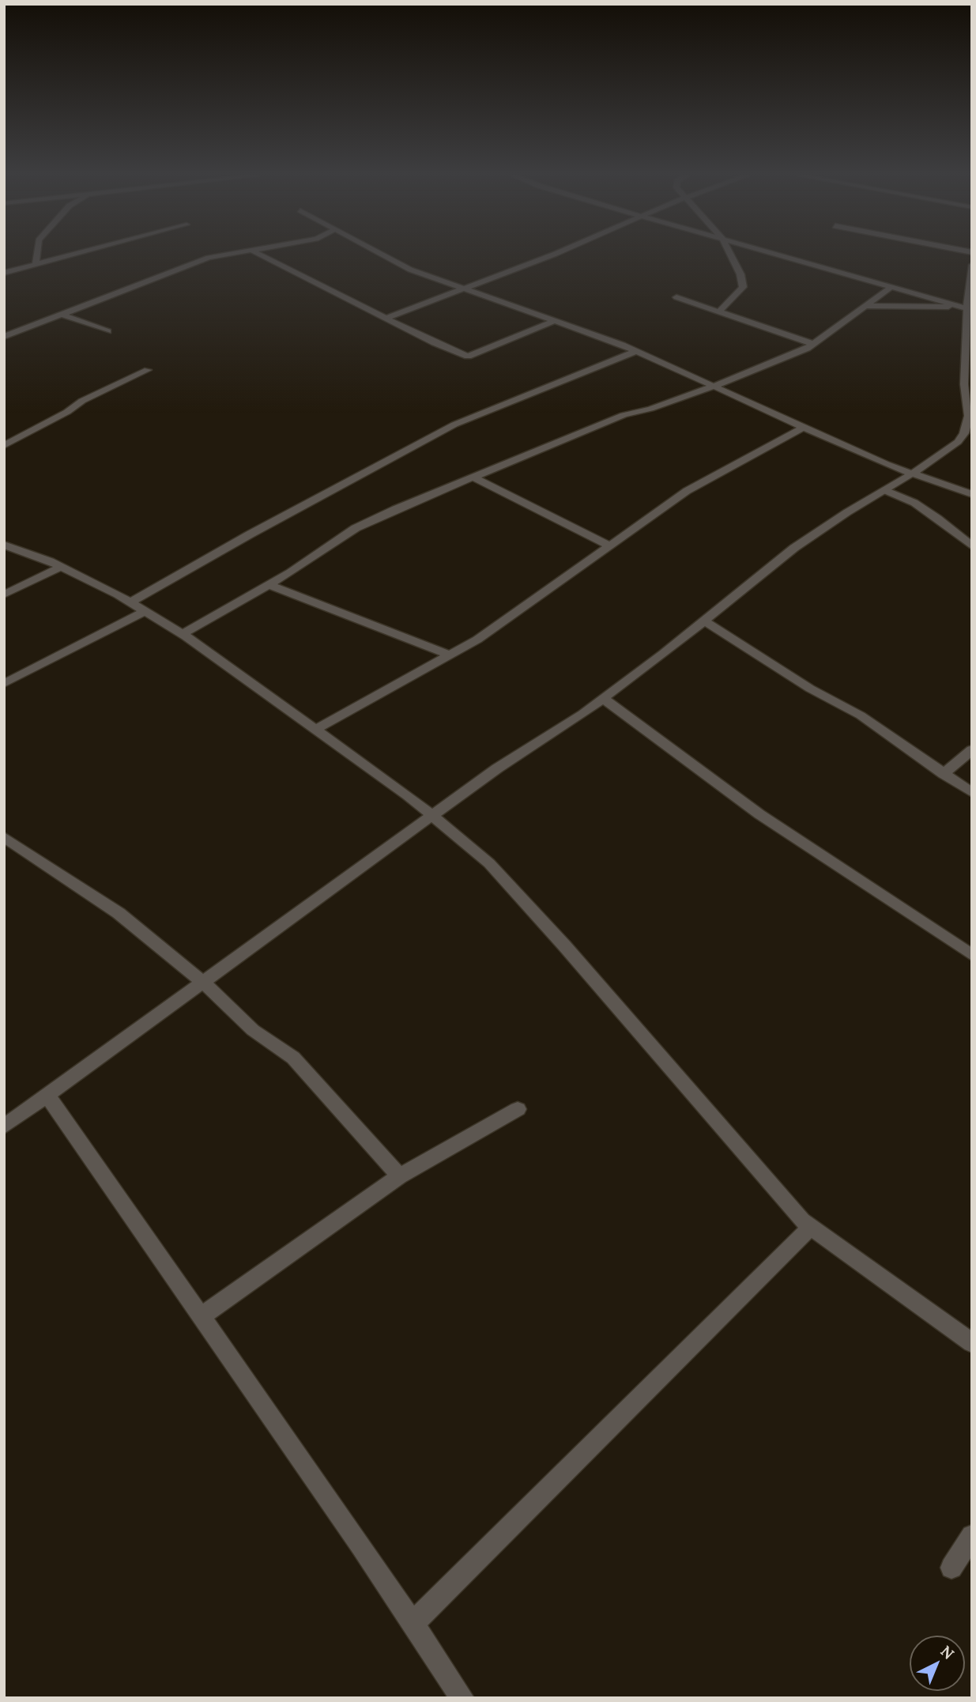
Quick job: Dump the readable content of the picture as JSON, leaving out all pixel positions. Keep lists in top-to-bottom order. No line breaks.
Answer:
{"north":"top right"}
